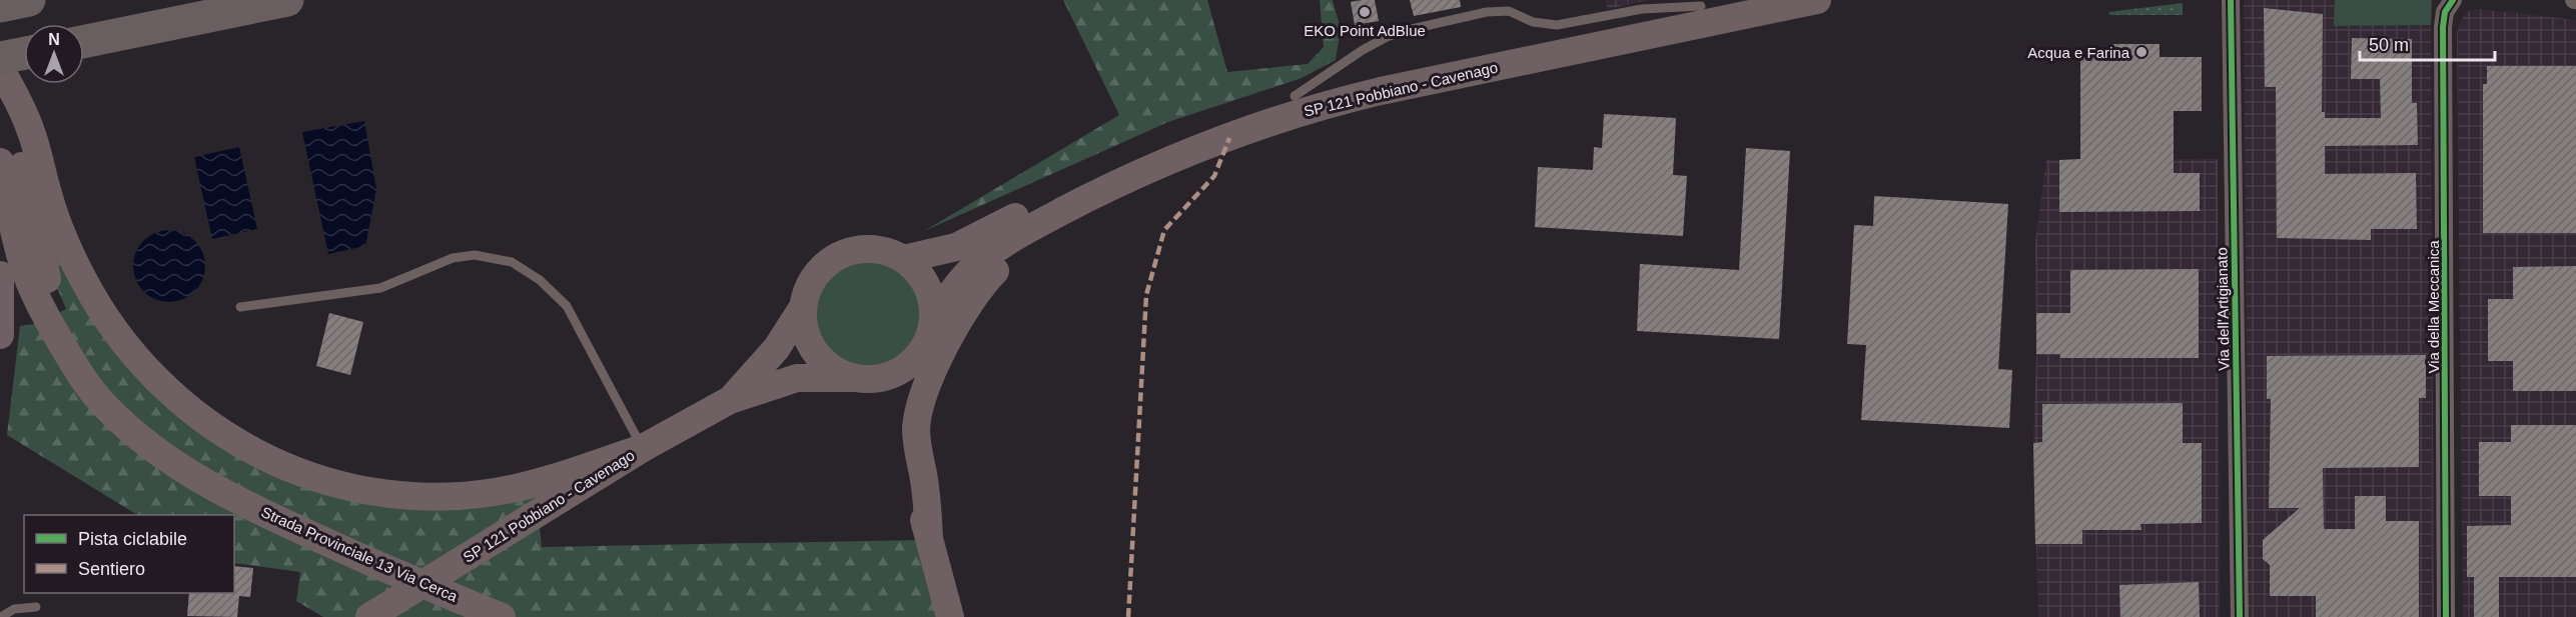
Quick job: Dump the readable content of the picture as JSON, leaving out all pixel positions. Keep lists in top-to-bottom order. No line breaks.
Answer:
{"streets":{"main road":["SP 121 Pobbiano - Cavenago","Strada Provinciale 13 Via Cerca"],"street":["Via della Meccanica","Via dell'Artigianato"]},"places":["EKO Point AdBlue","Acqua e Farina"],"legend":["Pista ciclabile","Sentiero"],"scale_bar":"50 m","north":"top"}
